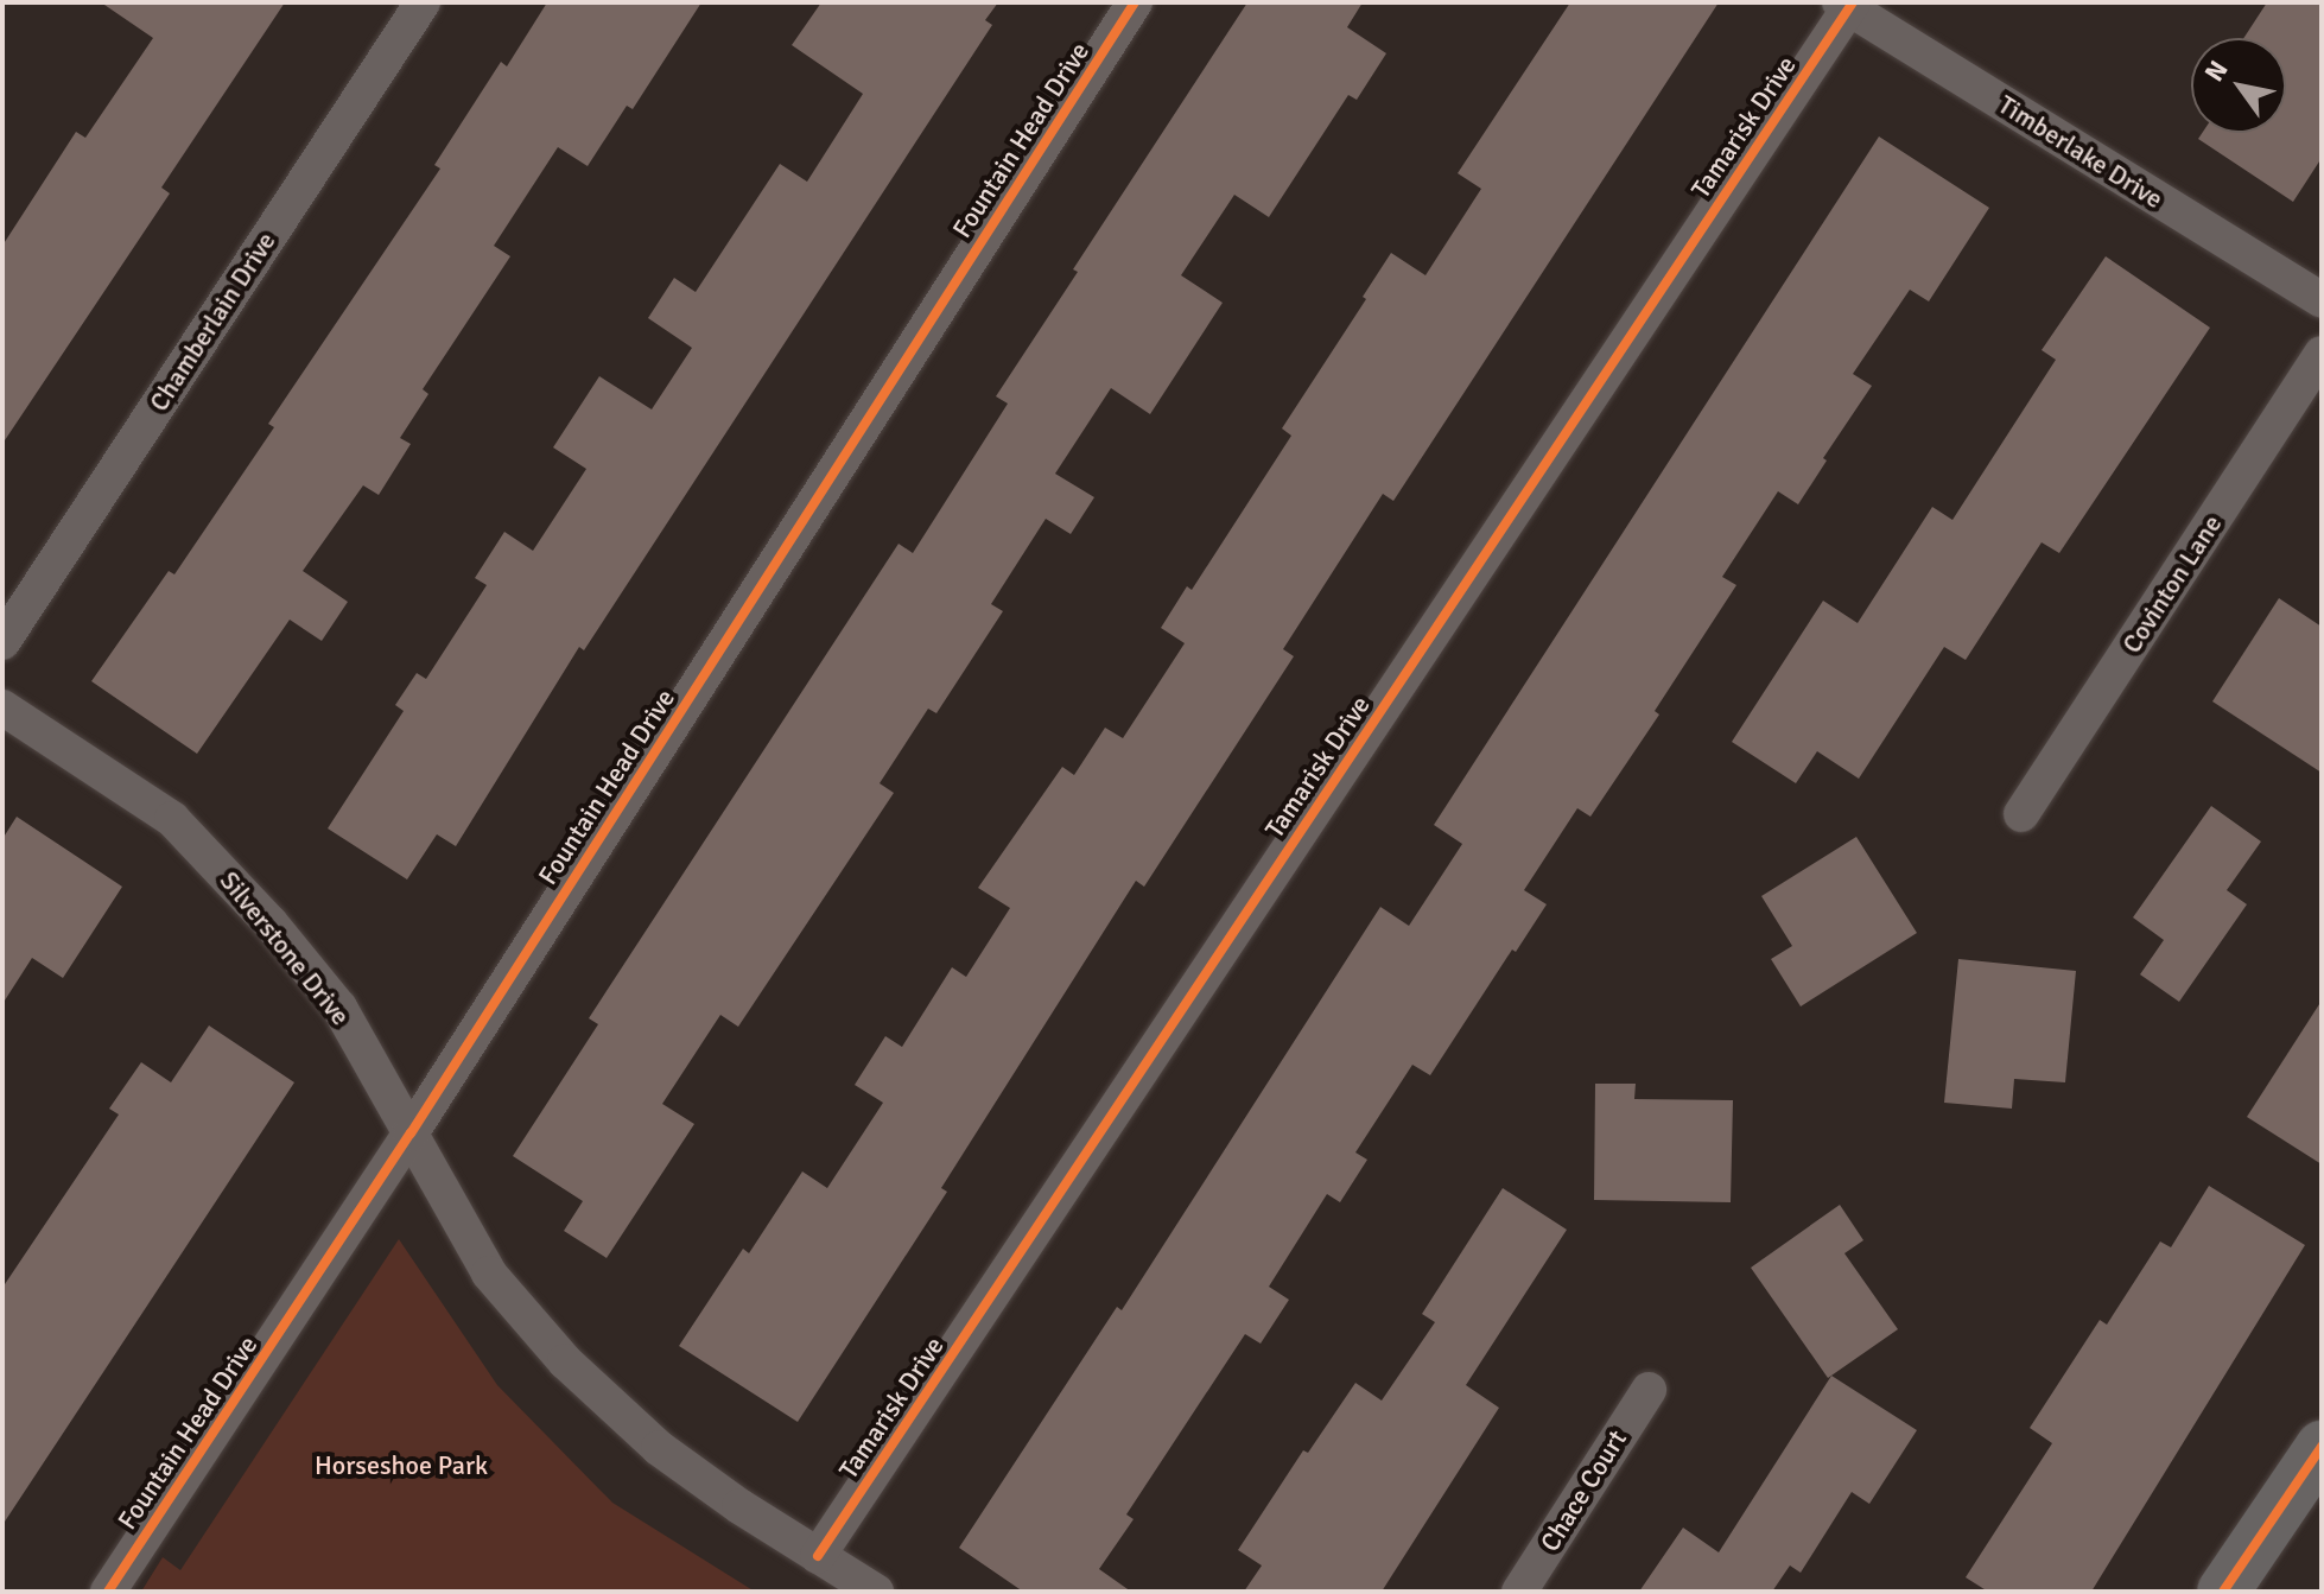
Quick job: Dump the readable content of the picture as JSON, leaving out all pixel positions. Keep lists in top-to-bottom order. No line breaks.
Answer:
{"streets":{"street":["Tamarisk Drive","Fountain Head Drive","Timberlake Drive","Chamberlain Drive","Covinton Lane","Silverstone Drive","Chace Court"]},"crossings":[["Tamarisk Drive","Timberlake Drive"],["Tamarisk Drive","Silverstone Drive"],["Fountain Head Drive","Silverstone Drive"]],"parks":["Horseshoe Park"],"north":"top left"}
